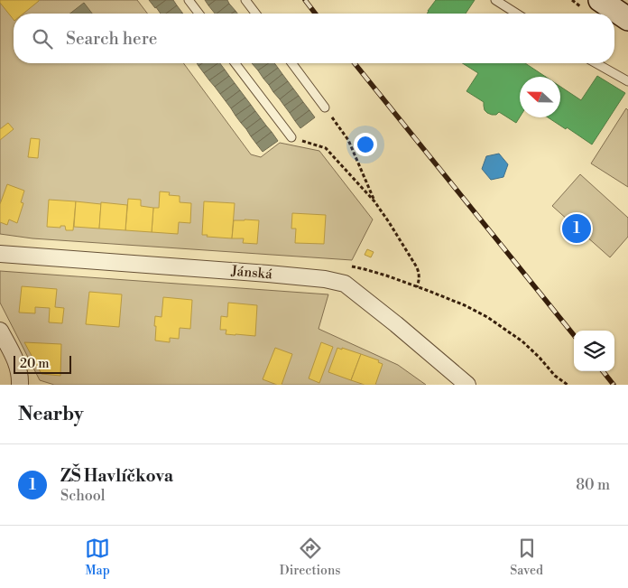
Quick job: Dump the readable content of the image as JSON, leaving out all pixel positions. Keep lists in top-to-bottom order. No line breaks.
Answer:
{"streets":{"street":["Jánská"]},"scale_bar":"20 m","north":"left","page":{"search":"Search here","pins":"1","scale":"20 m","heading":"Nearby","list":[{"mark":"1","name":"ZŠ Havlíčkova","note":"School","value":"80 m"}],"nav":["Map","Directions","Saved"]}}
